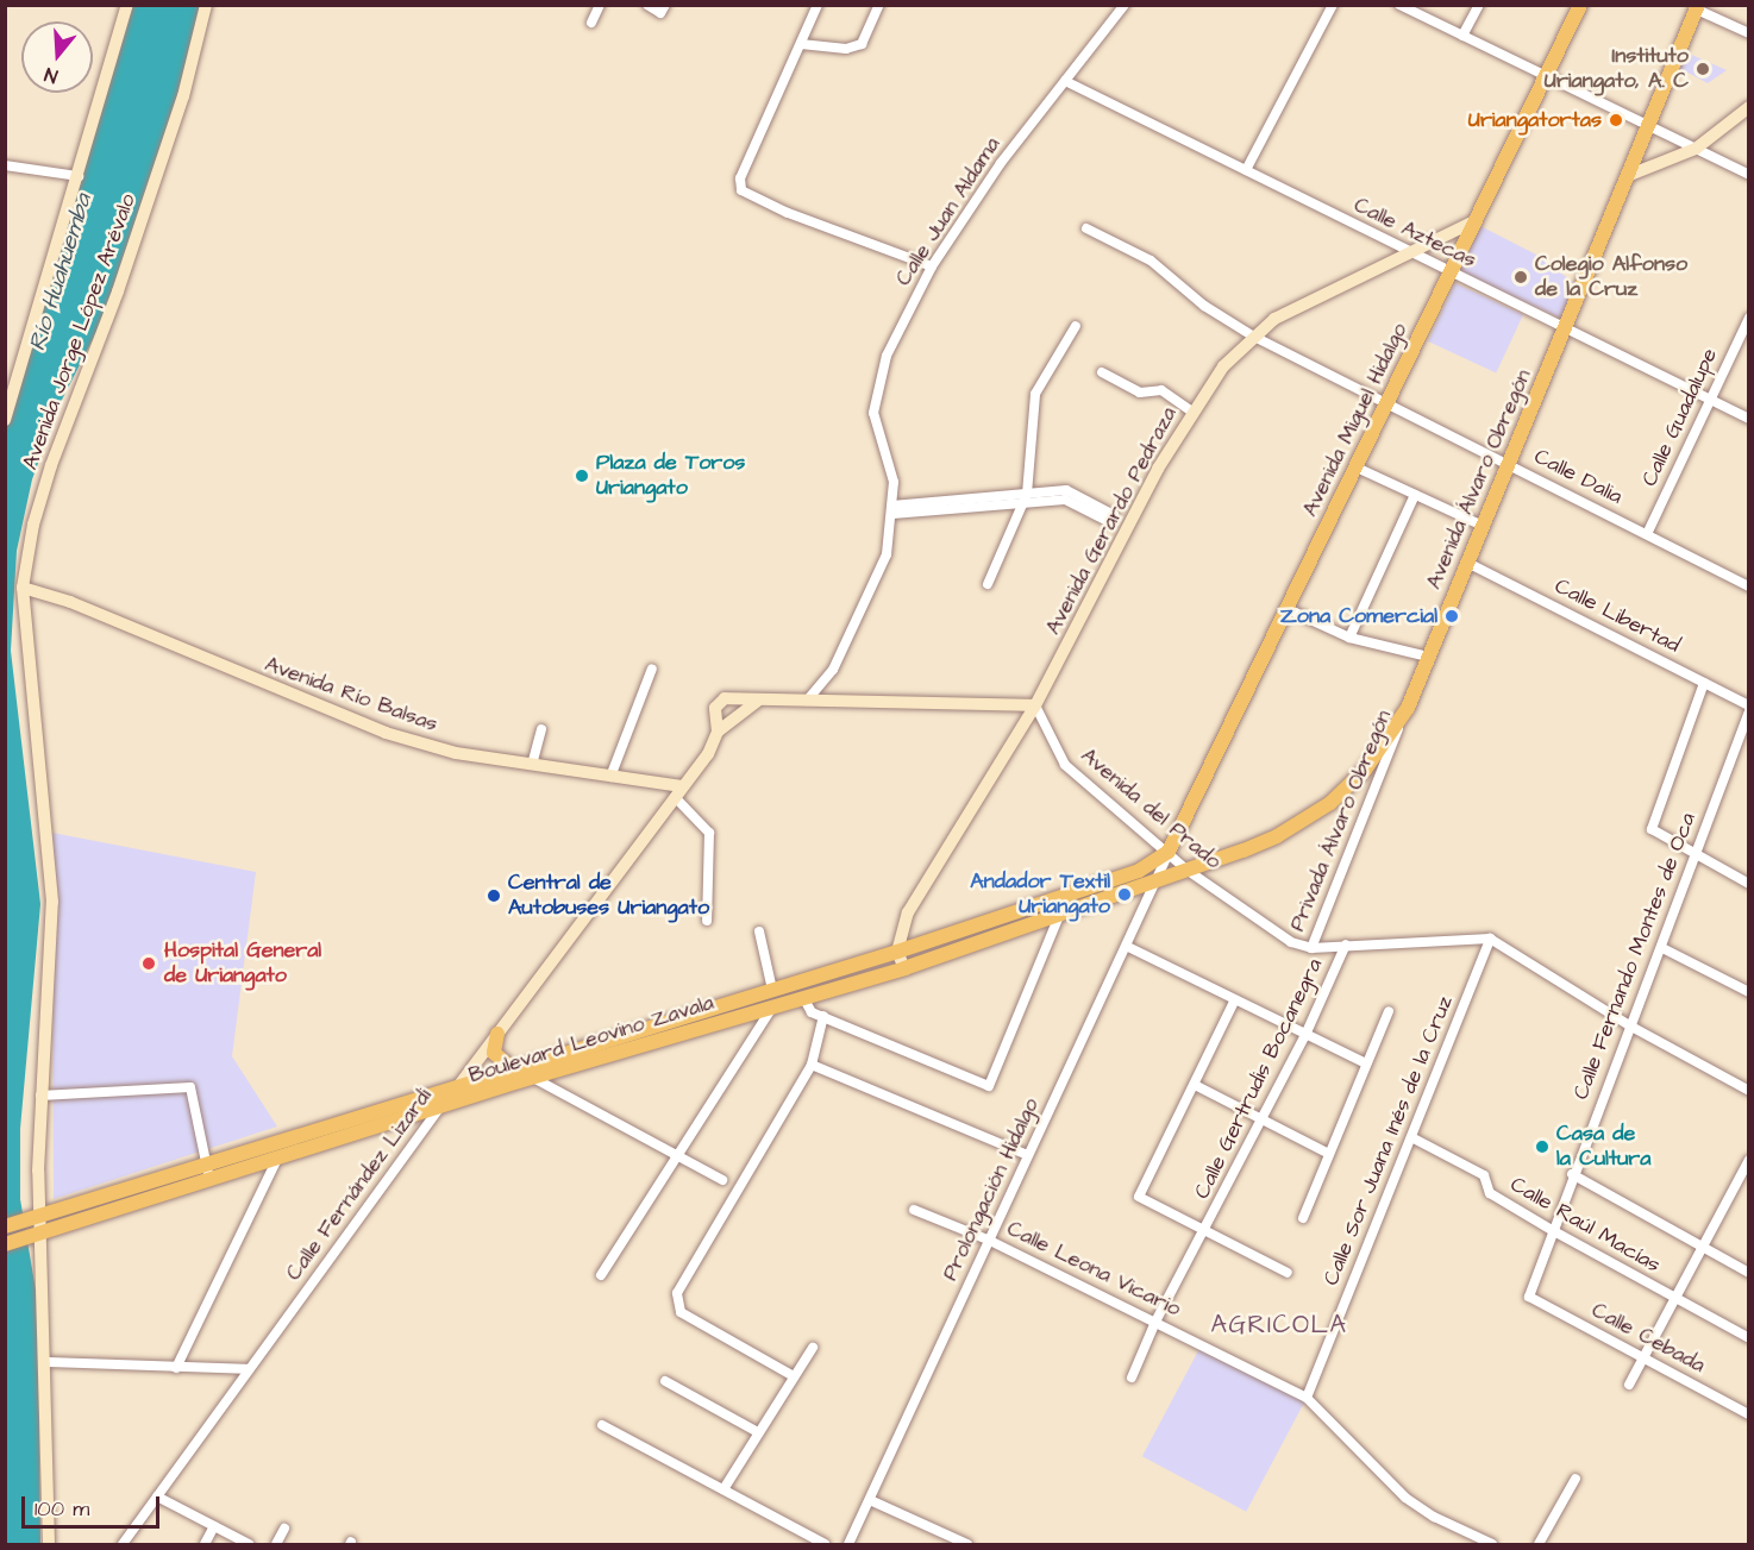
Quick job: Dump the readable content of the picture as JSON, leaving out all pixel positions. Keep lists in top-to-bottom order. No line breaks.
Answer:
{"streets":{"main road":["Avenida Miguel Hidalgo","Avenida Álvaro Obregón","Boulevard Leovino Zavala"],"street":["Calle Juan Aldama","Calle Aztecas","Avenida Jorge López Arévalo","Calle Guadalupe","Calle Dalia","Avenida Gerardo Pedraza","Calle Libertad","Avenida Río Balsas","Avenida del Prado","Privada Álvaro Obregón","Calle Fernando Montes de Oca","Calle Gertrudis Bocanegra","Calle Sor Juana Inés de la Cruz","Calle Fernández Lizardi","Prolongación Hidalgo","Calle Raúl Macías","Calle Leona Vicario","Calle Cebada"]},"crossings":[["Calle Juan Aldama","Calle Aztecas"],["Calle Aztecas","Calle Guadalupe"],["Calle Aztecas","Avenida Miguel Hidalgo"],["Calle Aztecas","Avenida Álvaro Obregón"],["Calle Aztecas","Avenida Gerardo Pedraza"],["Avenida Jorge López Arévalo","Avenida Río Balsas"],["Avenida Jorge López Arévalo","Boulevard Leovino Zavala"],["Calle Guadalupe","Calle Dalia"],["Avenida Miguel Hidalgo","Calle Dalia"],["Avenida Miguel Hidalgo","Avenida Gerardo Pedraza"],["Avenida Miguel Hidalgo","Avenida del Prado"],["Avenida Miguel Hidalgo","Boulevard Leovino Zavala"],["Avenida Miguel Hidalgo","Prolongación Hidalgo"],["Calle Dalia","Avenida Álvaro Obregón"],["Calle Dalia","Avenida Gerardo Pedraza"],["Avenida Álvaro Obregón","Calle Libertad"],["Avenida Álvaro Obregón","Avenida del Prado"],["Avenida Álvaro Obregón","Privada Álvaro Obregón"],["Avenida Álvaro Obregón","Boulevard Leovino Zavala"],["Avenida Gerardo Pedraza","Avenida del Prado"],["Avenida Gerardo Pedraza","Boulevard Leovino Zavala"],["Avenida Río Balsas","Calle Fernández Lizardi"],["Avenida del Prado","Privada Álvaro Obregón"],["Avenida del Prado","Boulevard Leovino Zavala"],["Avenida del Prado","Calle Gertrudis Bocanegra"],["Avenida del Prado","Calle Sor Juana Inés de la Cruz"],["Avenida del Prado","Prolongación Hidalgo"],["Calle Fernando Montes de Oca","Calle Raúl Macías"],["Calle Fernando Montes de Oca","Calle Cebada"],["Boulevard Leovino Zavala","Calle Fernández Lizardi"],["Boulevard Leovino Zavala","Prolongación Hidalgo"],["Calle Gertrudis Bocanegra","Calle Leona Vicario"],["Calle Sor Juana Inés de la Cruz","Calle Raúl Macías"],["Calle Sor Juana Inés de la Cruz","Calle Leona Vicario"],["Prolongación Hidalgo","Calle Leona Vicario"]],"districts":["AGRICOLA"],"water":["Río Huahuemba"],"places":["Instituto Uriangato, A. C","Uriangatortas","Colegio Alfonso de la Cruz","Plaza de Toros Uriangato","Zona Comercial","Andador Textil Uriangato","Central de Autobuses Uriangato","Hospital General de Uriangato","Casa de la Cultura"],"scale_bar":"100 m","north":"bottom"}
